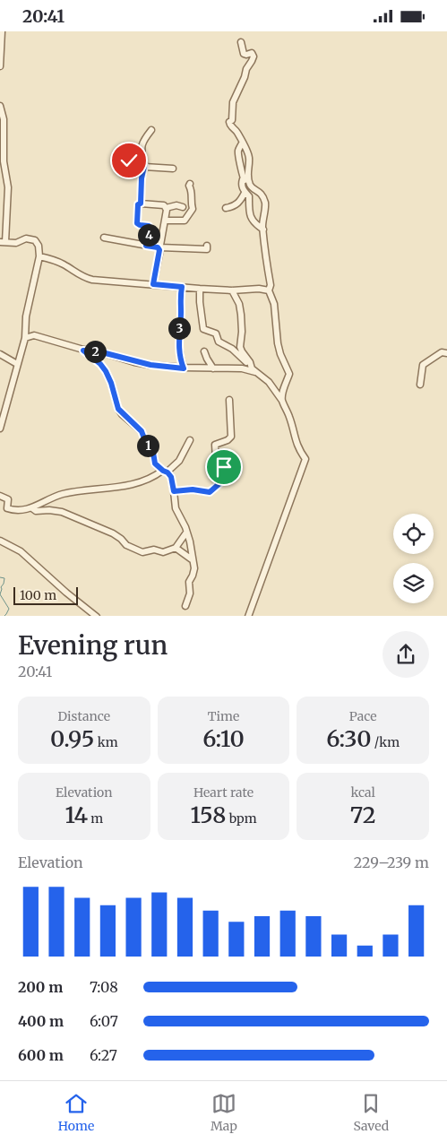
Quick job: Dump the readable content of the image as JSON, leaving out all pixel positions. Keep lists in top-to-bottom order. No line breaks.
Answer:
{"scale_bar":"100 m","page":{"status":"20:41","pins":["4","3","2","1"],"scale":"100 m","heading":["Evening run","20:41"],"stats":[["Distance","0.95 km"],["Time","6:10"],["Pace","6:30 /km"],["Elevation","14 m"],["Heart rate","158 bpm"],["kcal","72"]],"chart":["Elevation","229–239 m"],"list":[{"name":"200 m","note":"7:08"},{"name":"400 m","note":"6:07"},{"name":"600 m","note":"6:27"}],"tabs":["Home","Map","Saved"]}}
